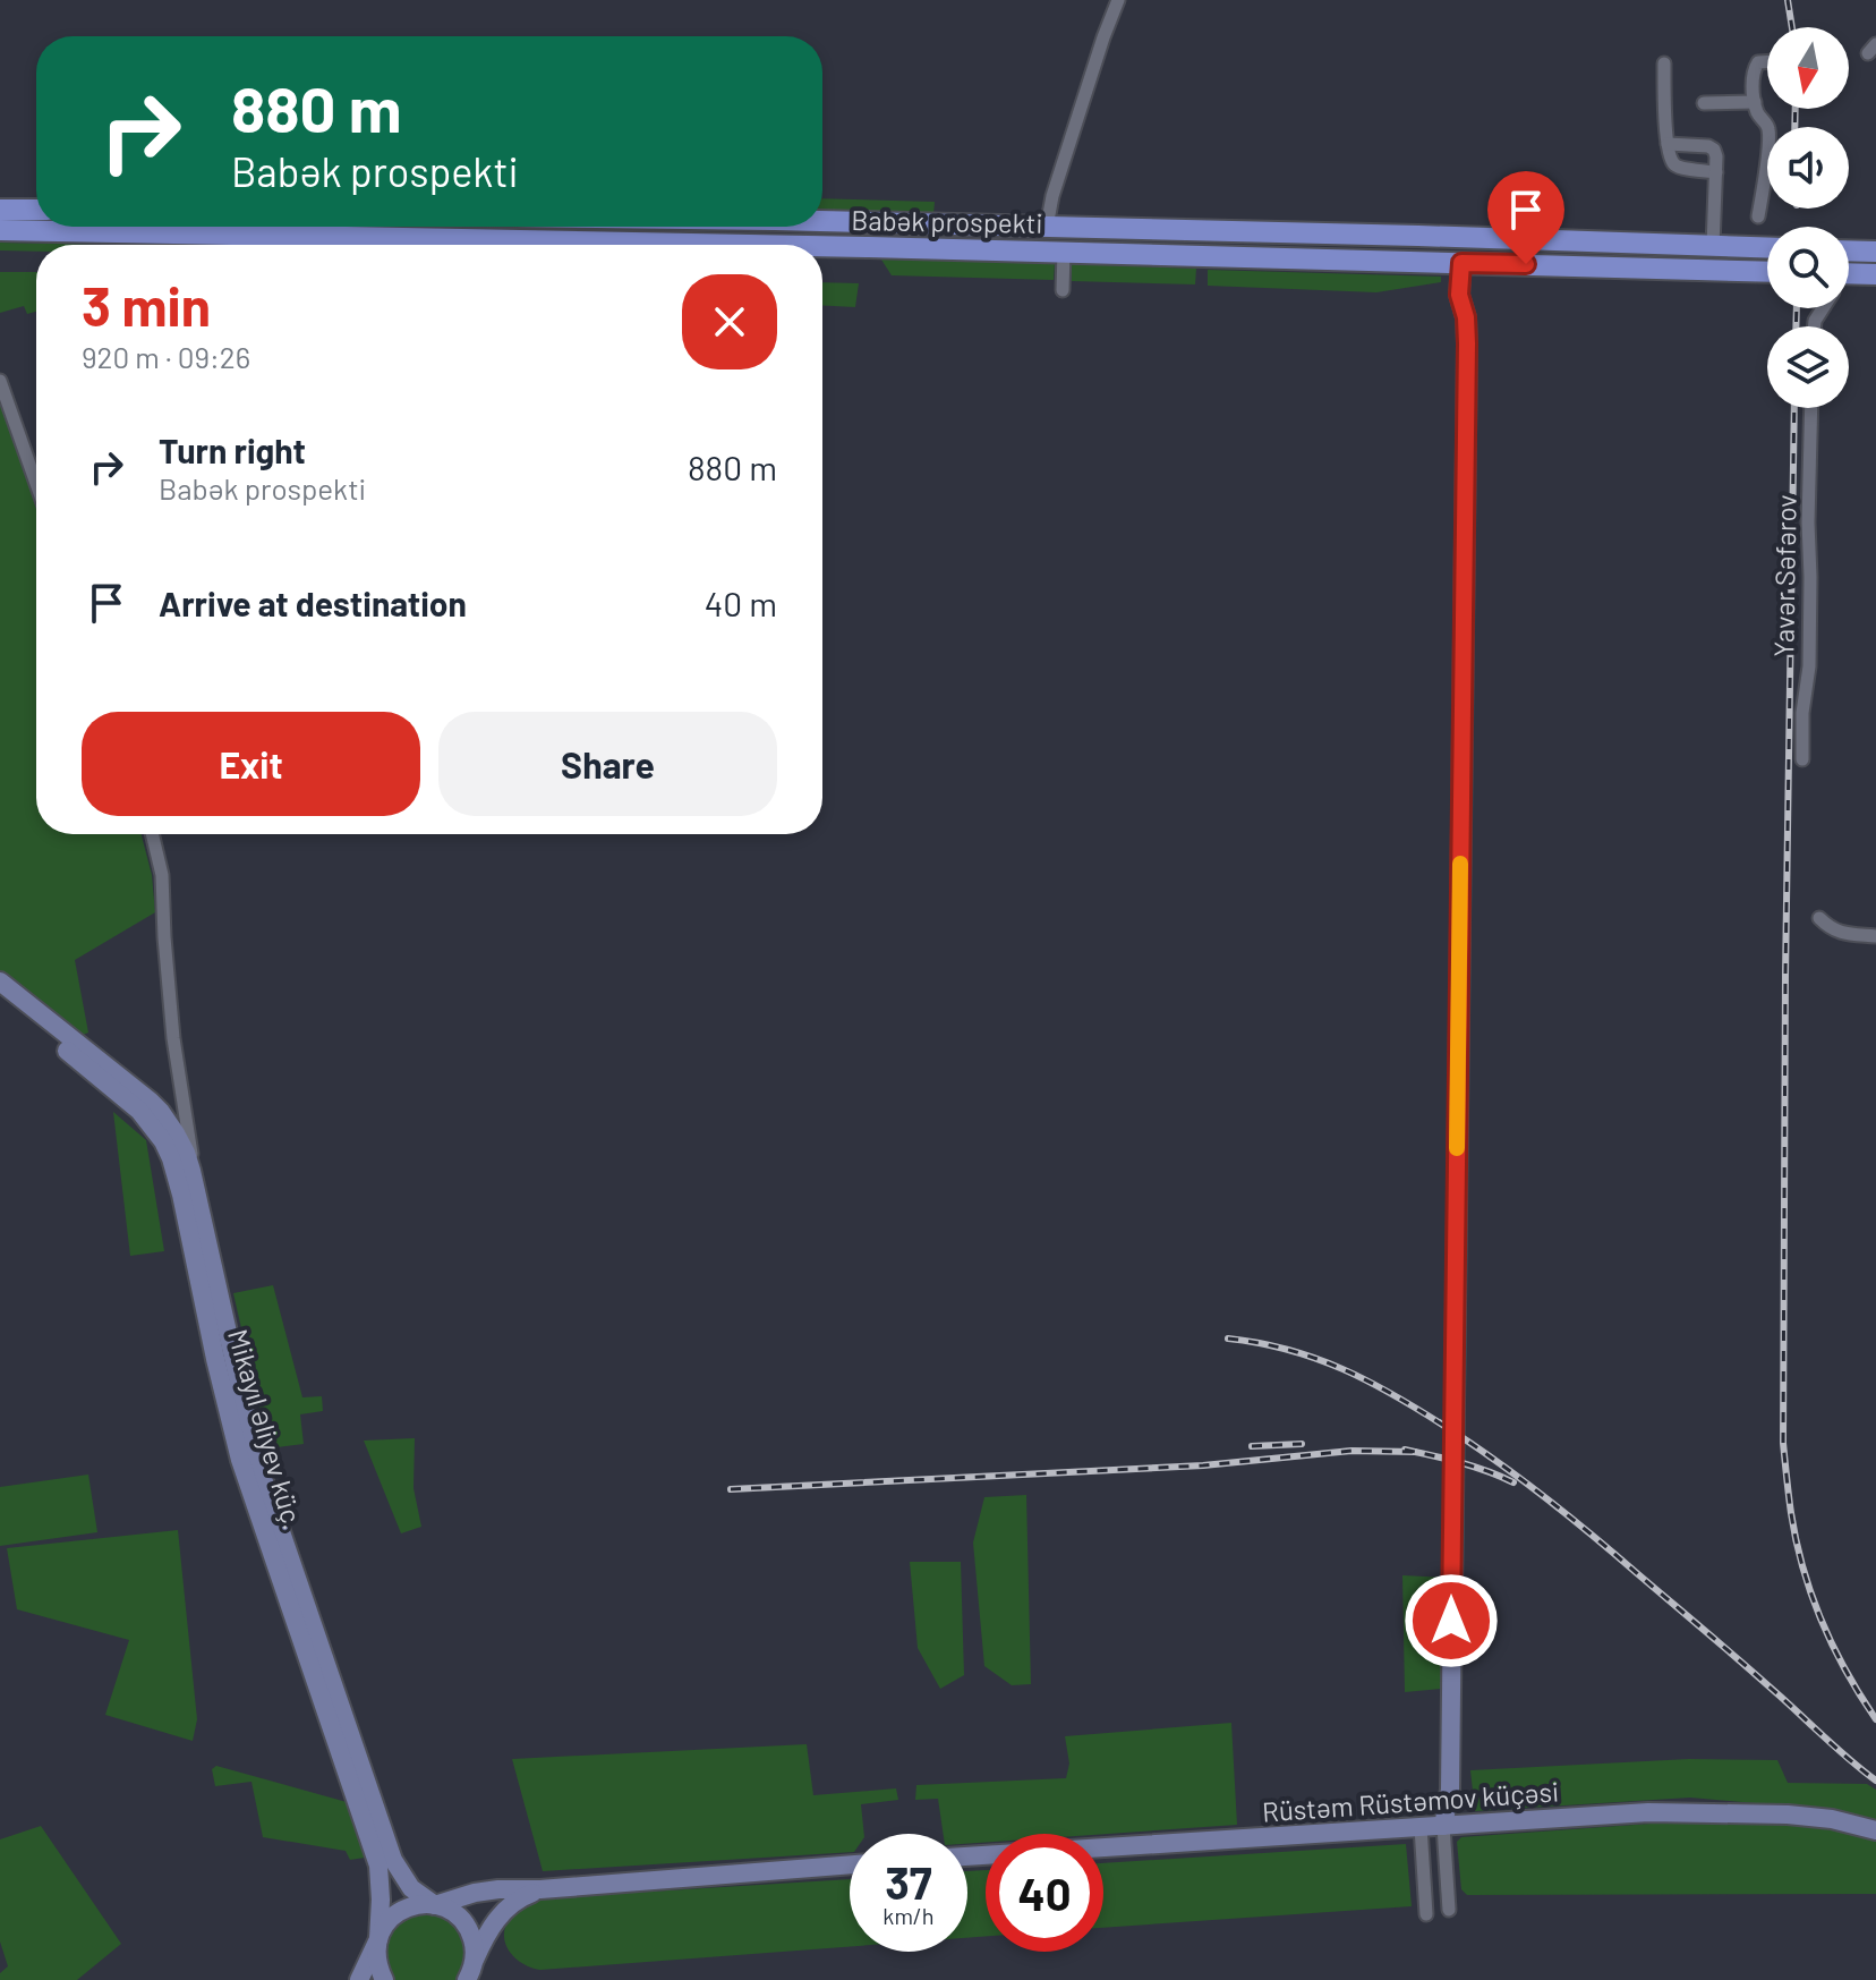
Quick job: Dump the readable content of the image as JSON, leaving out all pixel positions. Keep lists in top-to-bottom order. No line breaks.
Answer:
{"streets":{"main road":["Babək prospekti"],"street":["Yavər Səfərov","Mikayıl Əliyev küç.","Rüstəm Rüstəmov küçəsi"]},"north":"bottom","page":{"turn":["880 m","Babək prospekti"],"heading":["3 min","920 m · 09:26"],"list":[{"name":"Turn right","note":"Babək prospekti","value":"880 m"},{"name":"Arrive at destination","value":"40 m"}],"buttons":["Exit","Share"],"speed":"37 km/h","limit":"40"}}
